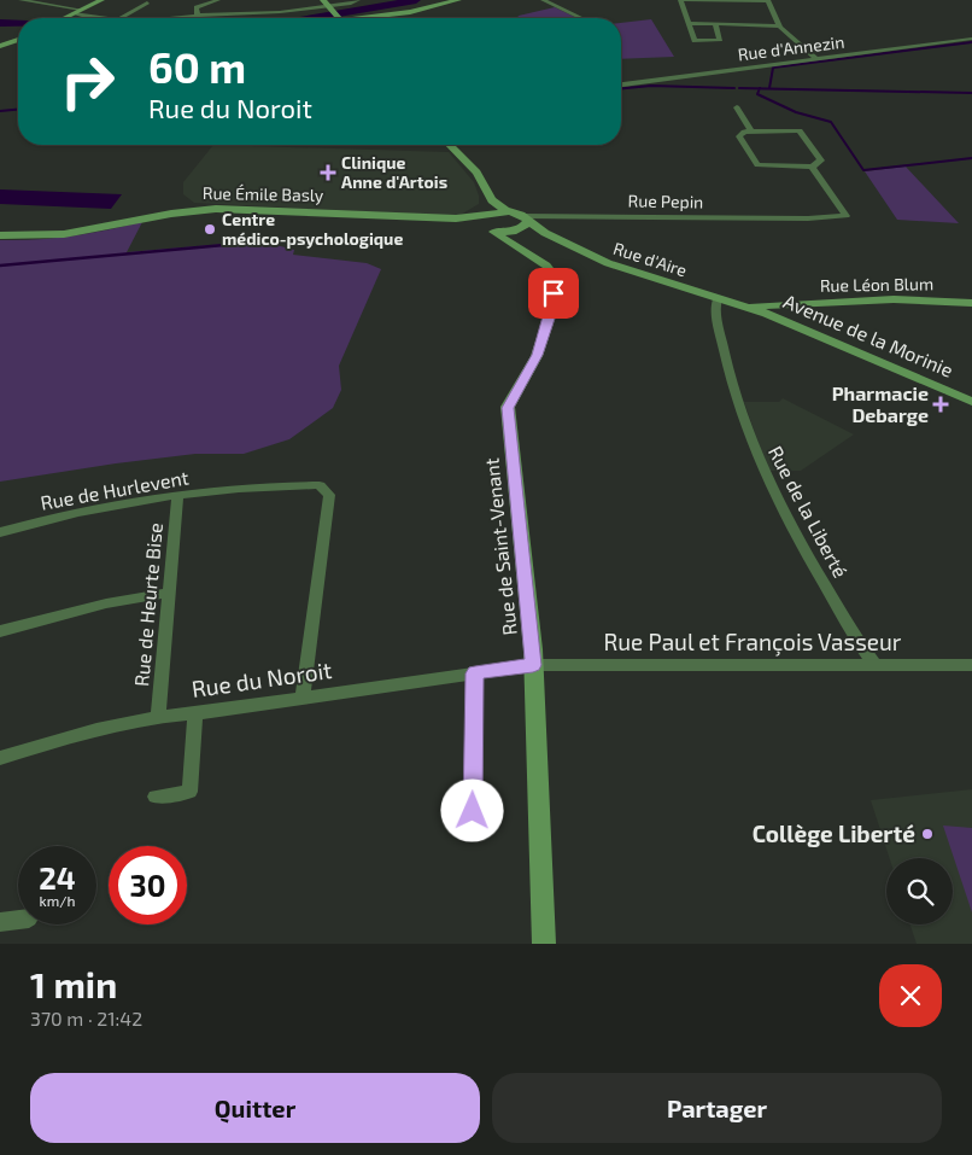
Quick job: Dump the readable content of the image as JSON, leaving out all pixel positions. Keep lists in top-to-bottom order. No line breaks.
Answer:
{"streets":{"main road":["Rue Émile Basly","Rue d'Aire","Rue Léon Blum","Avenue de la Morinie","Rue de Saint-Venant"],"street":["Rue d'Annezin","Rue Pepin","Rue de Hurlevent","Rue de la Liberté","Rue de Heurte Bise","Rue Paul et François Vasseur","Rue du Noroit"]},"crossings":[["Rue Émile Basly","Rue de Saint-Venant"],["Rue Pepin","Rue d'Aire"],["Rue d'Aire","Rue Léon Blum"],["Rue d'Aire","Avenue de la Morinie"],["Rue d'Aire","Rue de la Liberté"],["Rue Léon Blum","Avenue de la Morinie"],["Rue de Hurlevent","Rue de Heurte Bise"],["Rue de Hurlevent","Rue du Noroit"],["Rue de la Liberté","Rue Paul et François Vasseur"],["Rue de Saint-Venant","Rue Paul et François Vasseur"],["Rue de Saint-Venant","Rue du Noroit"],["Rue de Heurte Bise","Rue du Noroit"],["Rue Paul et François Vasseur","Rue du Noroit"]],"places":{"health":["Clinique Anne d'Artois","Pharmacie Debarge"],"other":["Centre médico-psychologique","Collège Liberté"]},"page":{"turn":["60 m","Rue du Noroit"],"speed":"24 km/h","limit":"30","heading":["1 min","370 m · 21:42"],"buttons":["Quitter","Partager"]}}
